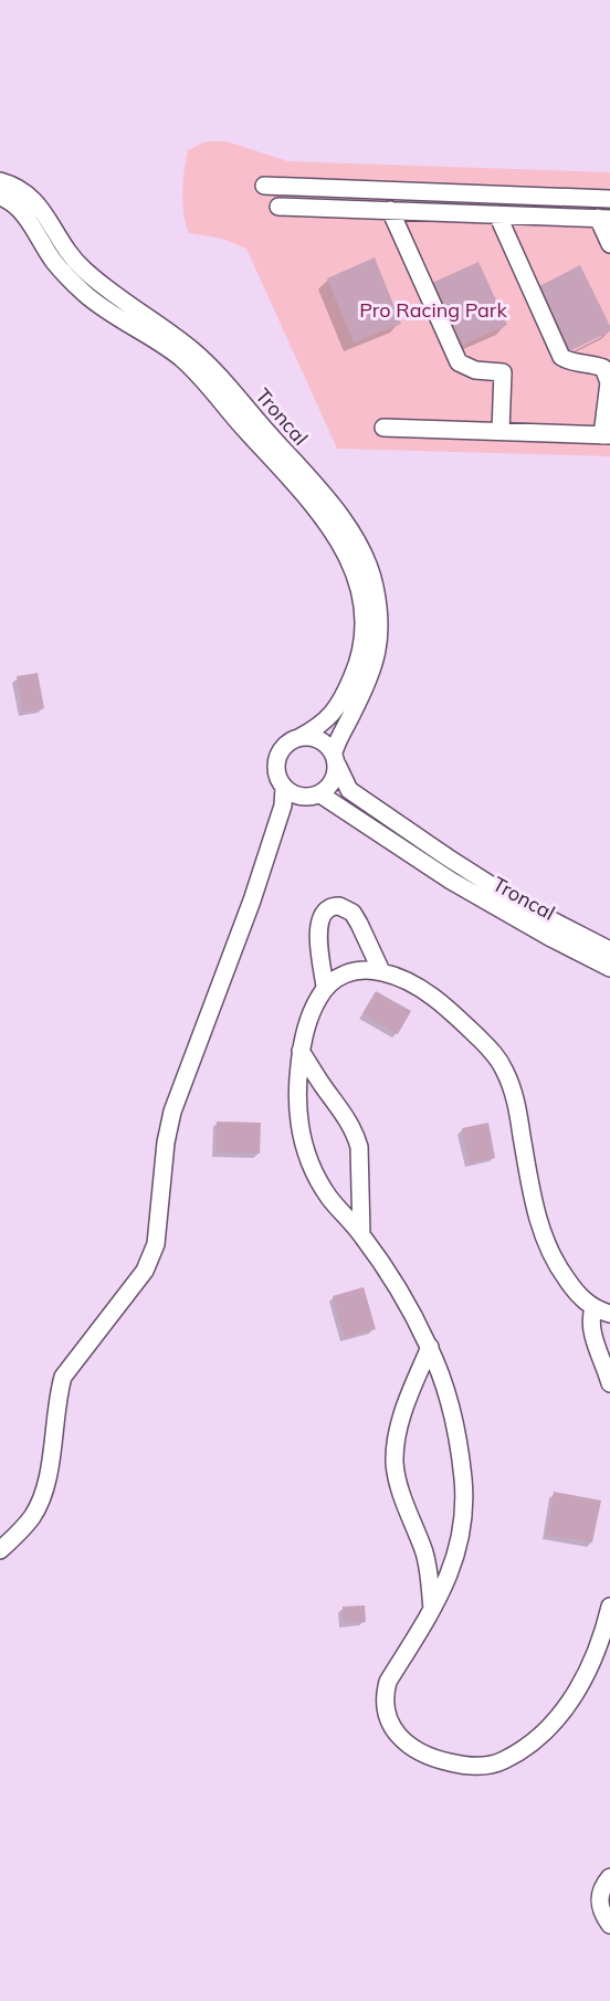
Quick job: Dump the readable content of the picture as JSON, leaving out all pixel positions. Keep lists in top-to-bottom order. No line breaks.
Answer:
{"streets":{"street":["Troncal"]},"parks":["Pro Racing Park"]}
